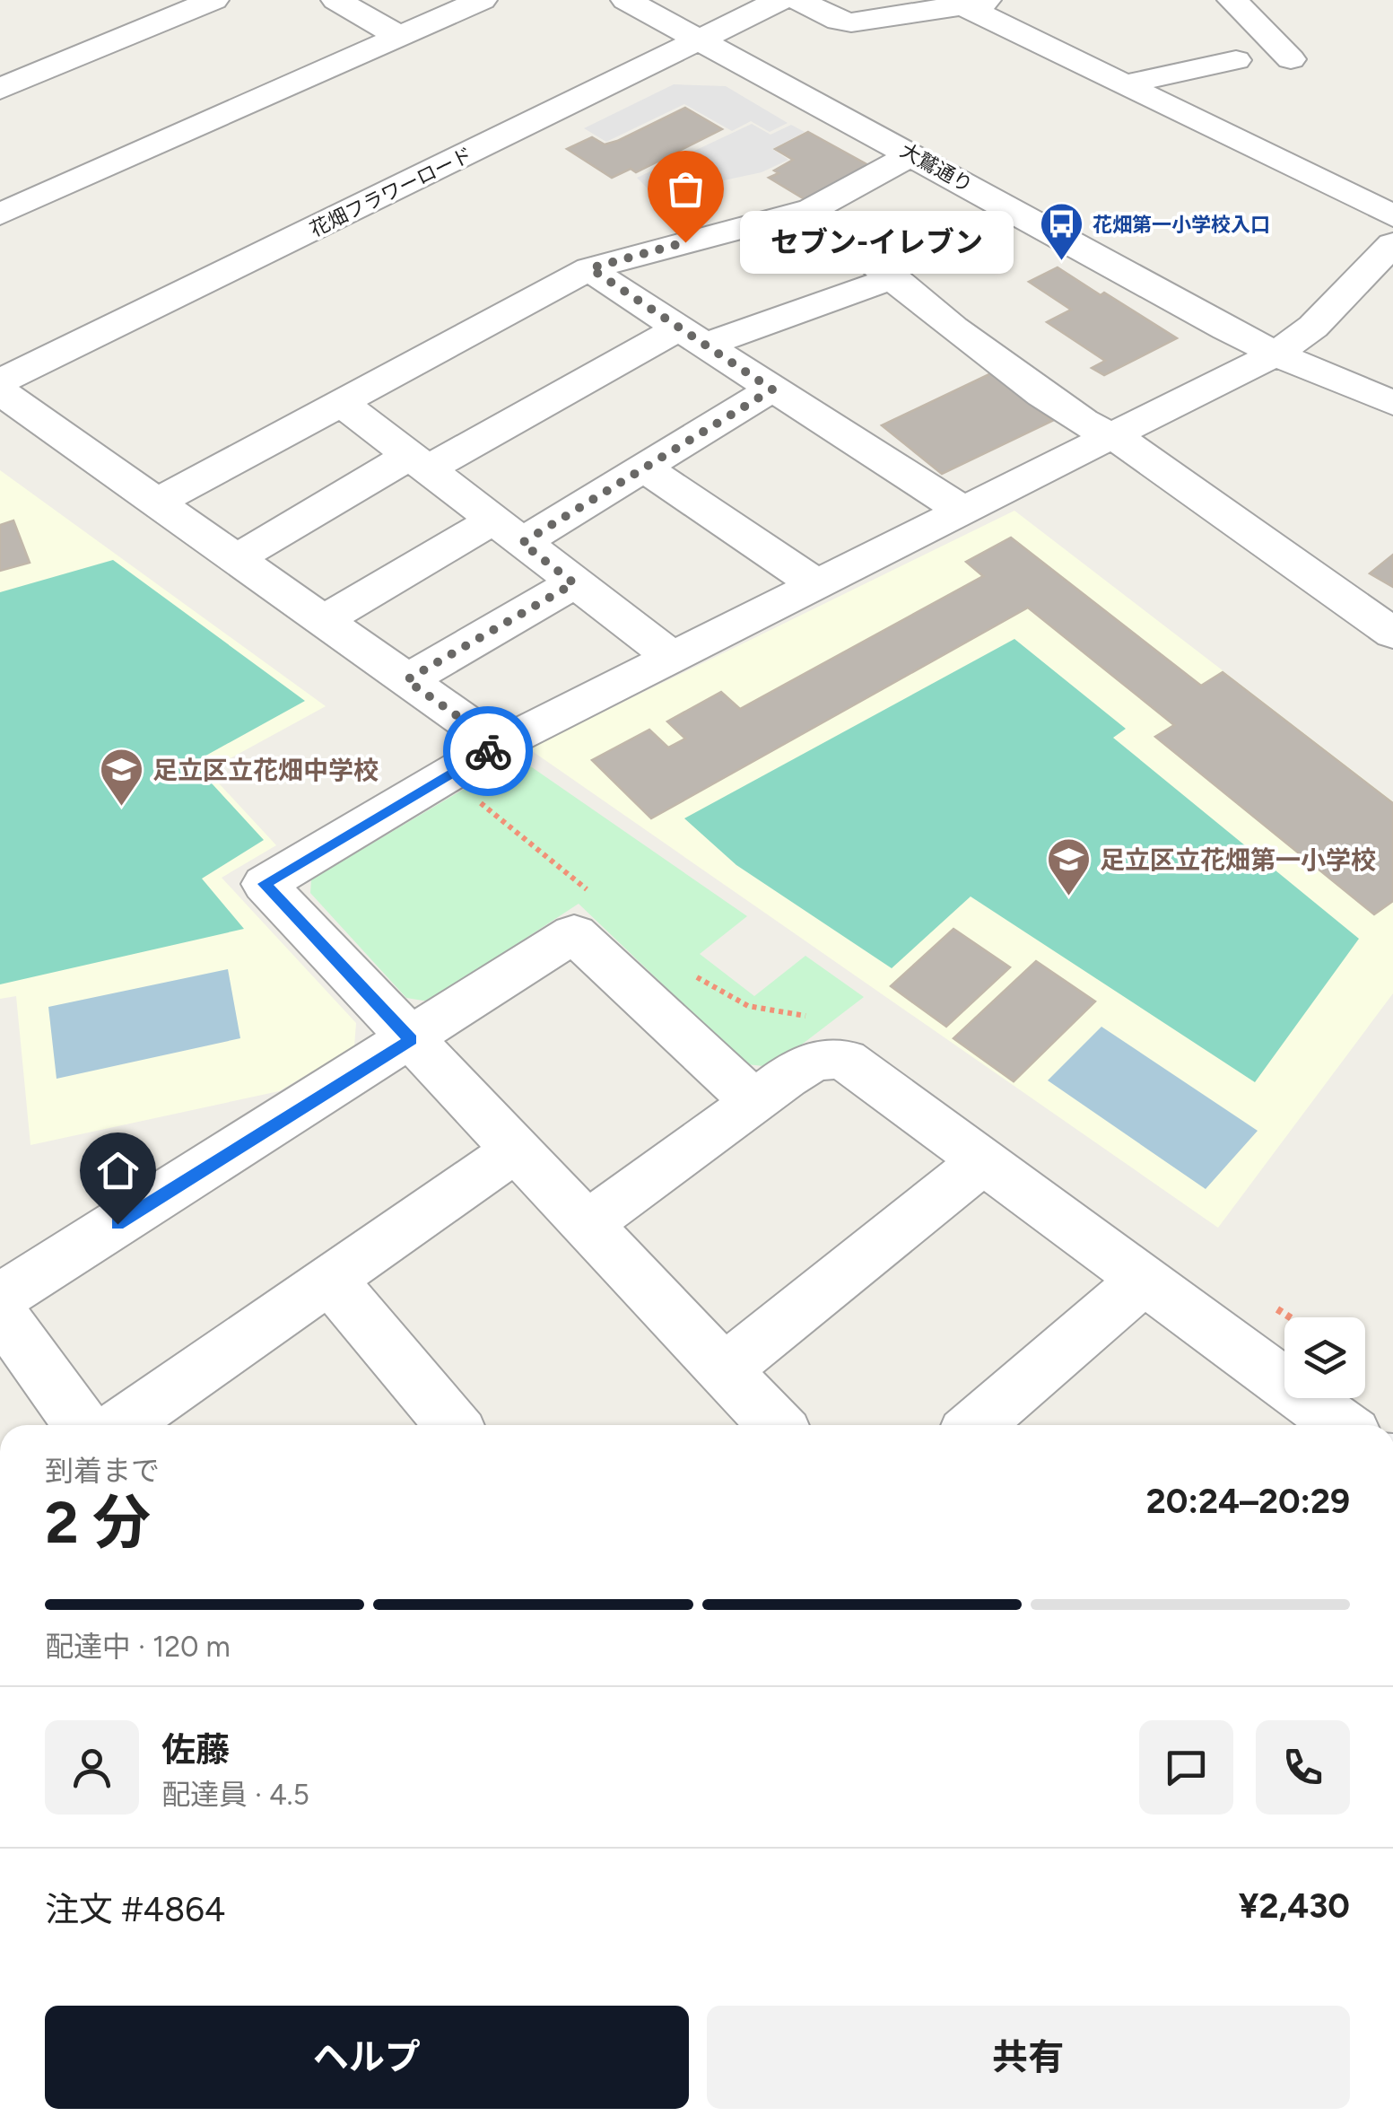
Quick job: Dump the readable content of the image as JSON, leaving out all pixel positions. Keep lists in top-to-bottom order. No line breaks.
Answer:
{"streets":{"street":["大鷲通り","花畑フラワーロード"]},"crossings":[["大鷲通り","花畑フラワーロード"]],"places":{"other":["セブン-イレブン"],"bus stop":["花畑第一小学校入口"],"school or university":["足立区立花畑中学校","足立区立花畑第一小学校"]},"page":{"bubble":"セブン-イレブン","heading":["2 分","到着まで","20:24–20:29"],"panel":["佐藤","配達員 · 4.5","注文 #4864","¥2,430"],"bar":"配達中 · 120 m","buttons":["ヘルプ","共有"]}}
